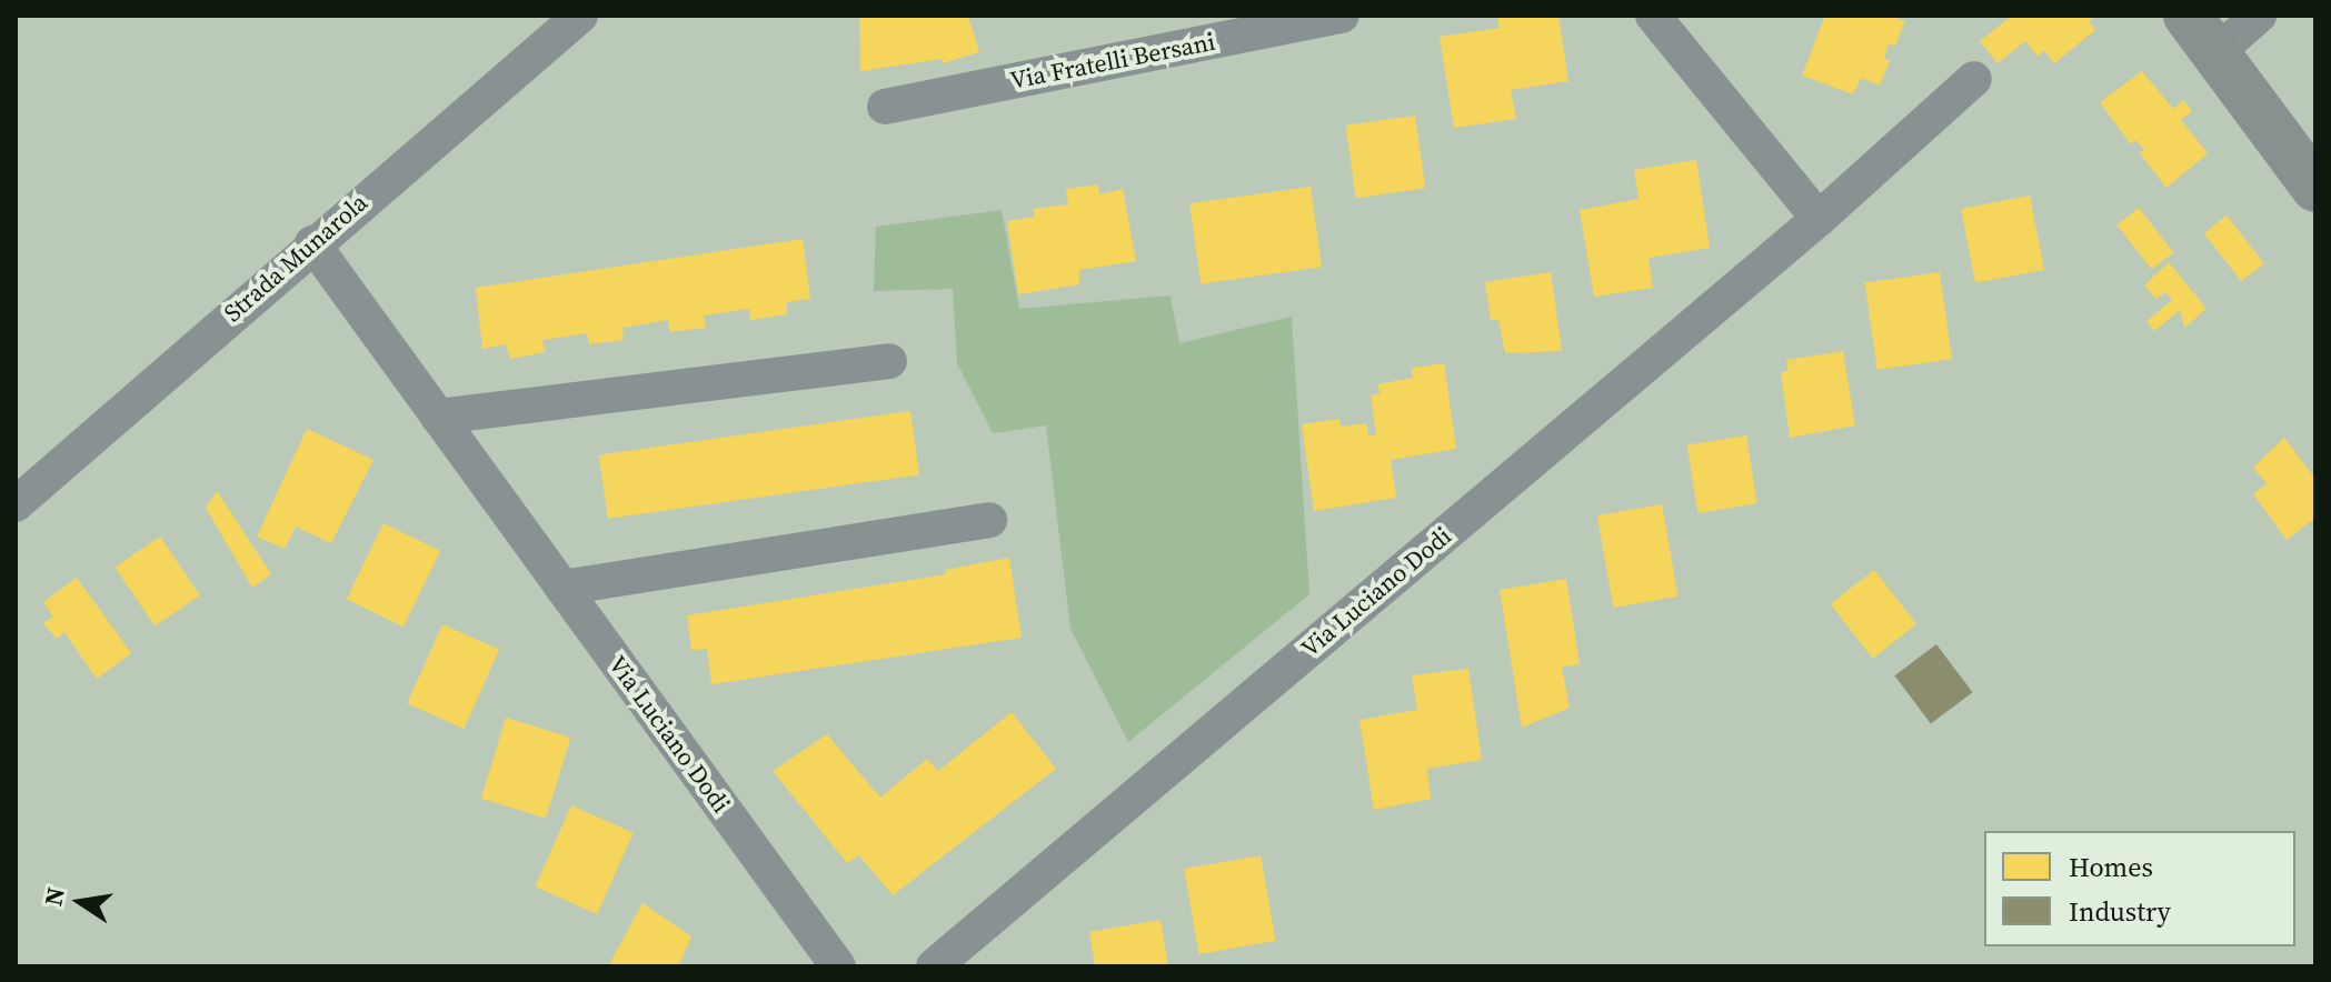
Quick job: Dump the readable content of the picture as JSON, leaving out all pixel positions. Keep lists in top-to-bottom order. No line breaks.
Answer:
{"streets":{"street":["Via Fratelli Bersani","Strada Munarola","Via Luciano Dodi"]},"crossings":[["Strada Munarola","Via Luciano Dodi"]],"legend":["Homes","Industry"],"north":"left"}
